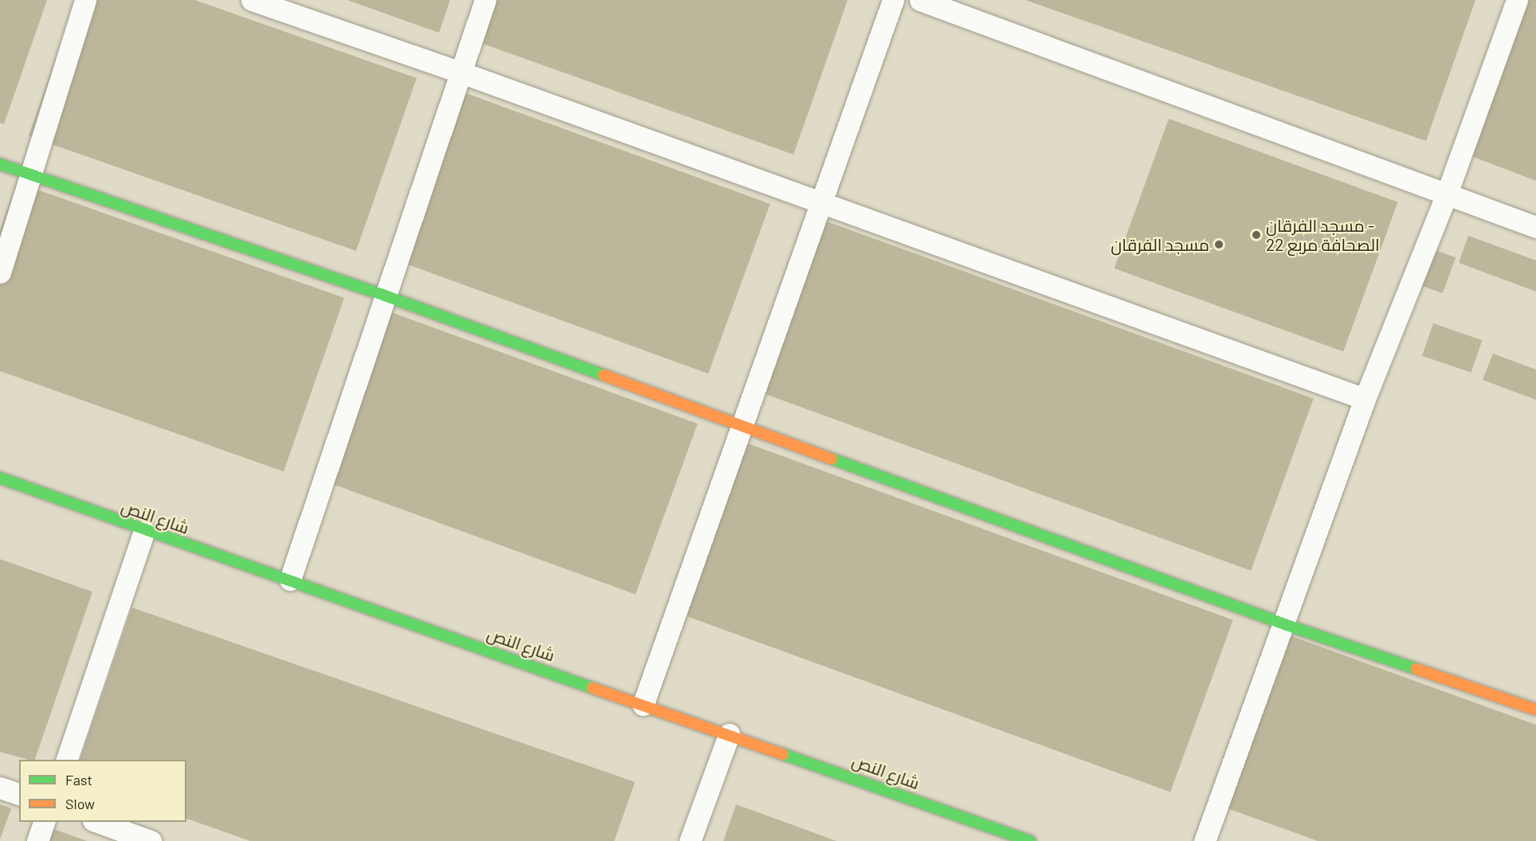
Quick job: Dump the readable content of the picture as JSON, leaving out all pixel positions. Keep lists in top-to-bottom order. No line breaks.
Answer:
{"streets":{"street":["شارع النص"]},"places":["مسجد الفرقان - الصحافة مربع 22","مسجد الفرقان"],"legend":["Fast","Slow"]}
